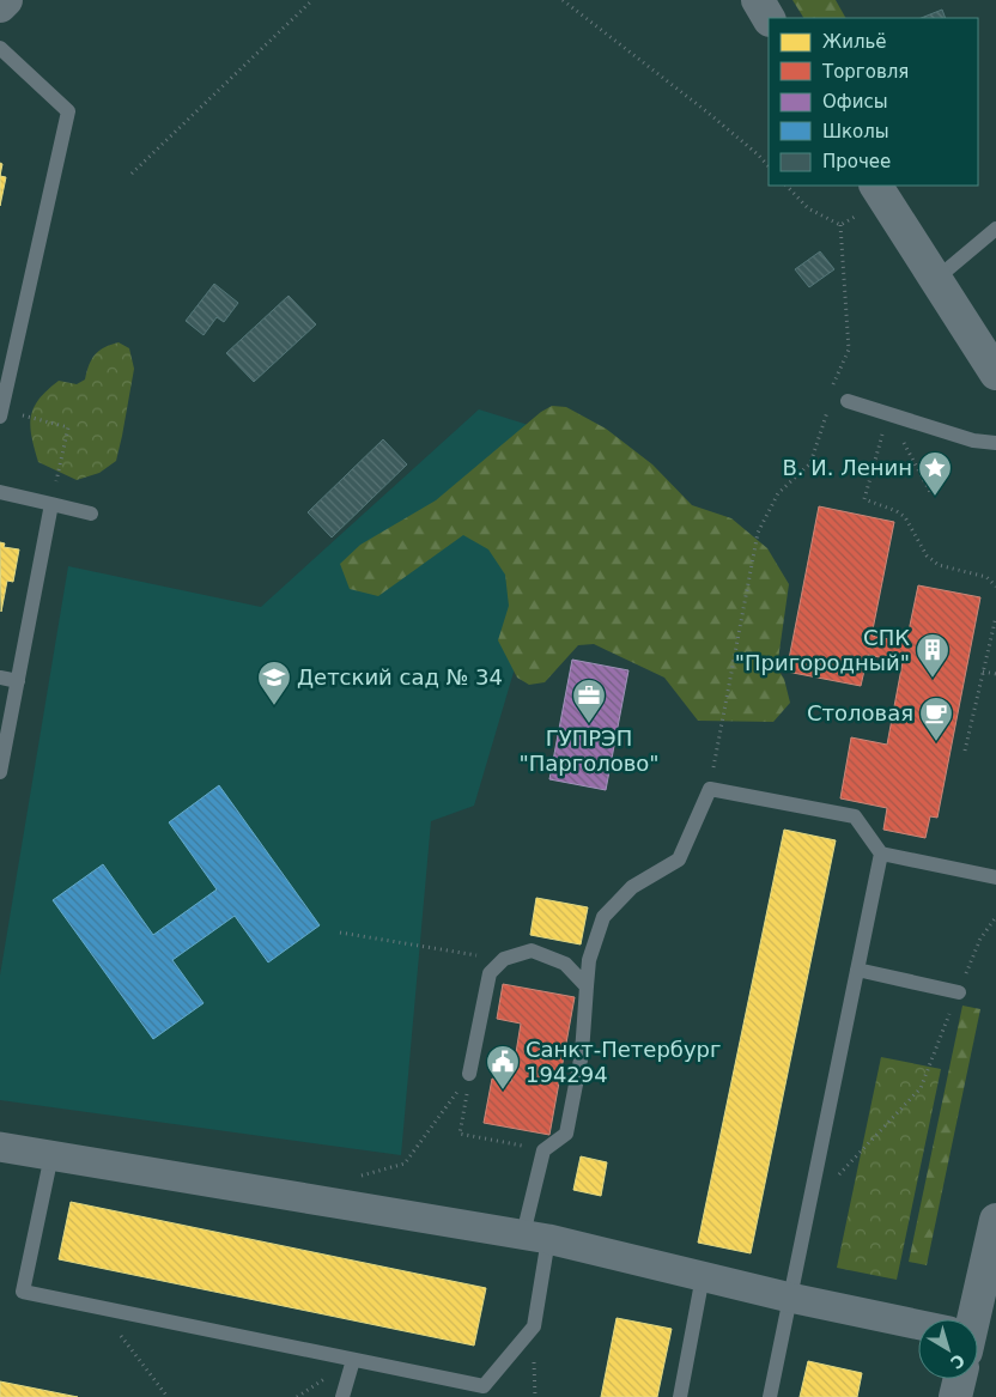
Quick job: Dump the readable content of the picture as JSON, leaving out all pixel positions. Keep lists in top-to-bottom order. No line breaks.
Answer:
{"places":{"place":["В. И. Ленин"],"building":["СПК \"Пригородный\""],"school or university":["Детский сад № 34"],"office":["ГУПРЭП \"Парголово\""],"cafe":["Столовая"],"public building":["Санкт-Петербург 194294"]},"legend":["Жильё","Торговля","Офисы","Школы","Прочее"],"north":"bottom right"}
